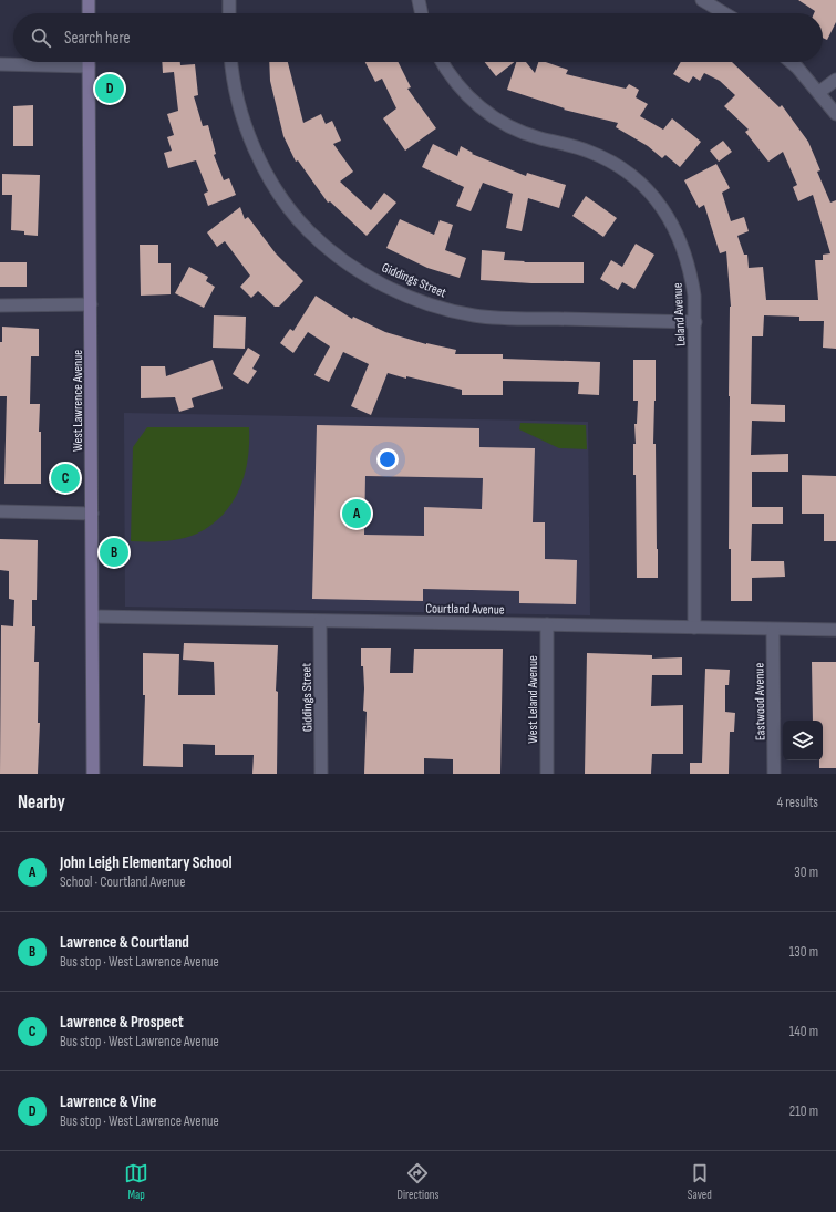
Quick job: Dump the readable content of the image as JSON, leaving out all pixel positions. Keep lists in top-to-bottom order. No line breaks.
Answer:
{"streets":{"main road":["West Lawrence Avenue"],"street":["Giddings Street","Leland Avenue","Courtland Avenue","West Leland Avenue","Eastwood Avenue"]},"crossings":[["Giddings Street","Leland Avenue"],["Giddings Street","Courtland Avenue"],["Leland Avenue","Courtland Avenue"],["West Lawrence Avenue","Courtland Avenue"],["Courtland Avenue","West Leland Avenue"],["Courtland Avenue","Eastwood Avenue"]],"page":{"search":"Search here","pins":["D","C","A","B"],"heading":["Nearby","4 results"],"list":[{"mark":"A","name":"John Leigh Elementary School","note":"School · Courtland Avenue","value":"30 m"},{"mark":"B","name":"Lawrence & Courtland","note":"Bus stop · West Lawrence Avenue","value":"130 m"},{"mark":"C","name":"Lawrence & Prospect","note":"Bus stop · West Lawrence Avenue","value":"140 m"},{"mark":"D","name":"Lawrence & Vine","note":"Bus stop · West Lawrence Avenue","value":"210 m"}],"nav":["Map","Directions","Saved"]}}
